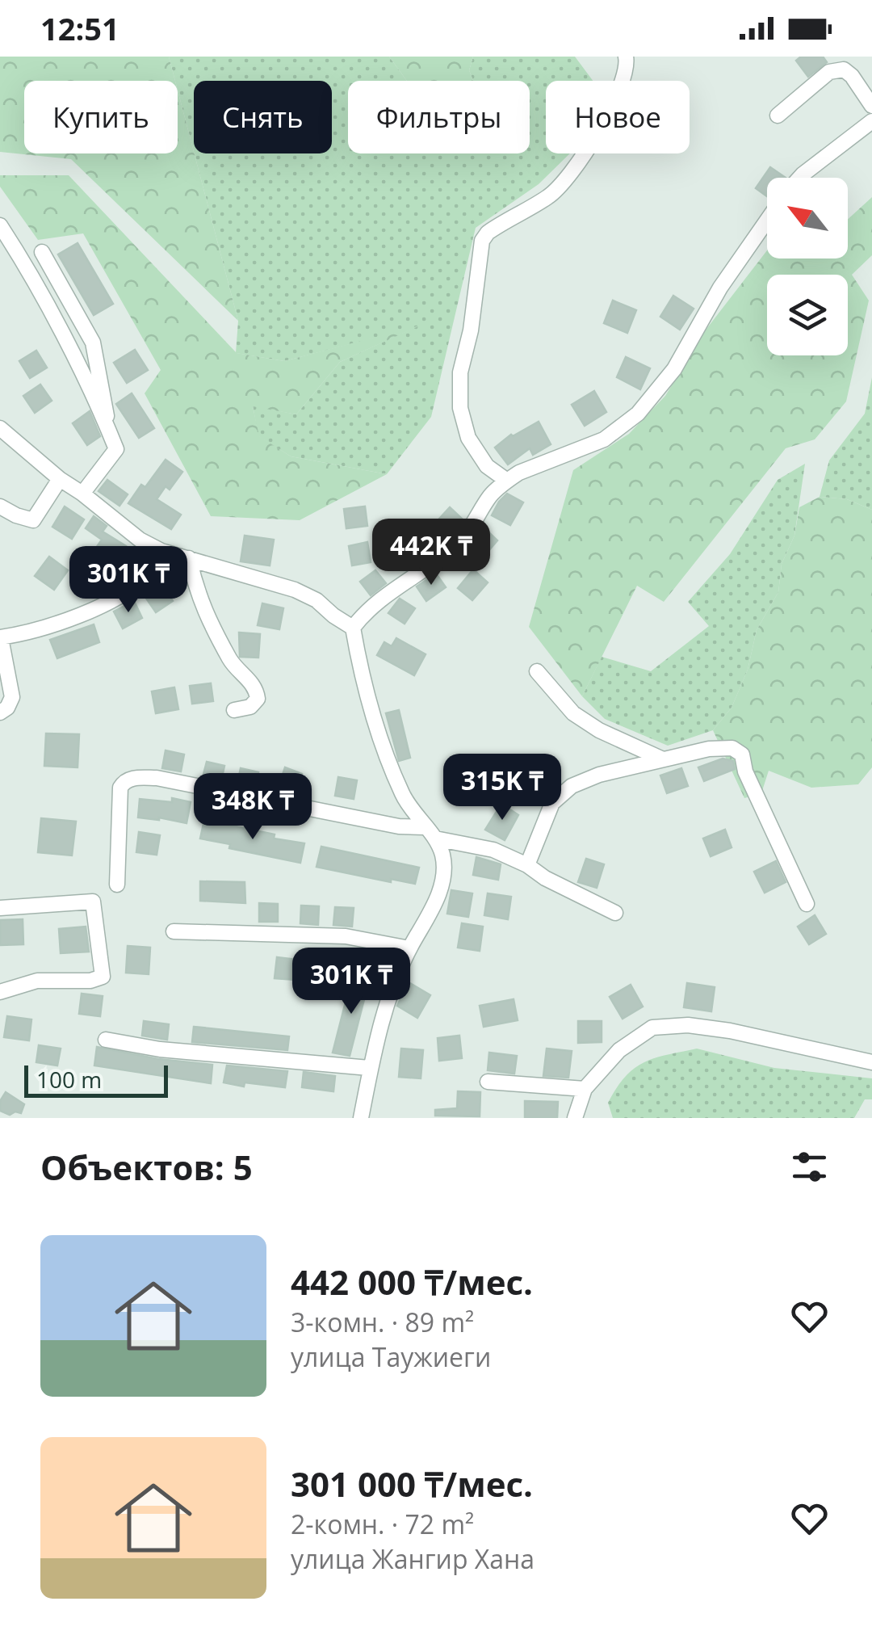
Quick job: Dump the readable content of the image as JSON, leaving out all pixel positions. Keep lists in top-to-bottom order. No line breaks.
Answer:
{"scale_bar":"100 m","north":"top left","page":{"status":"12:51","chip":["Купить","Снять","Фильтры","Новое"],"price":["442K ₸","301K ₸","315K ₸","348K ₸","301K ₸"],"scale":"100 m","heading":"Объектов: 5","list":[{"name":"442 000 ₸/мес.","note":"3-комн. · 89 m² · улица Таужиеги"},{"name":"301 000 ₸/мес.","note":"2-комн. · 72 m² · улица Жангир Хана"}]}}
